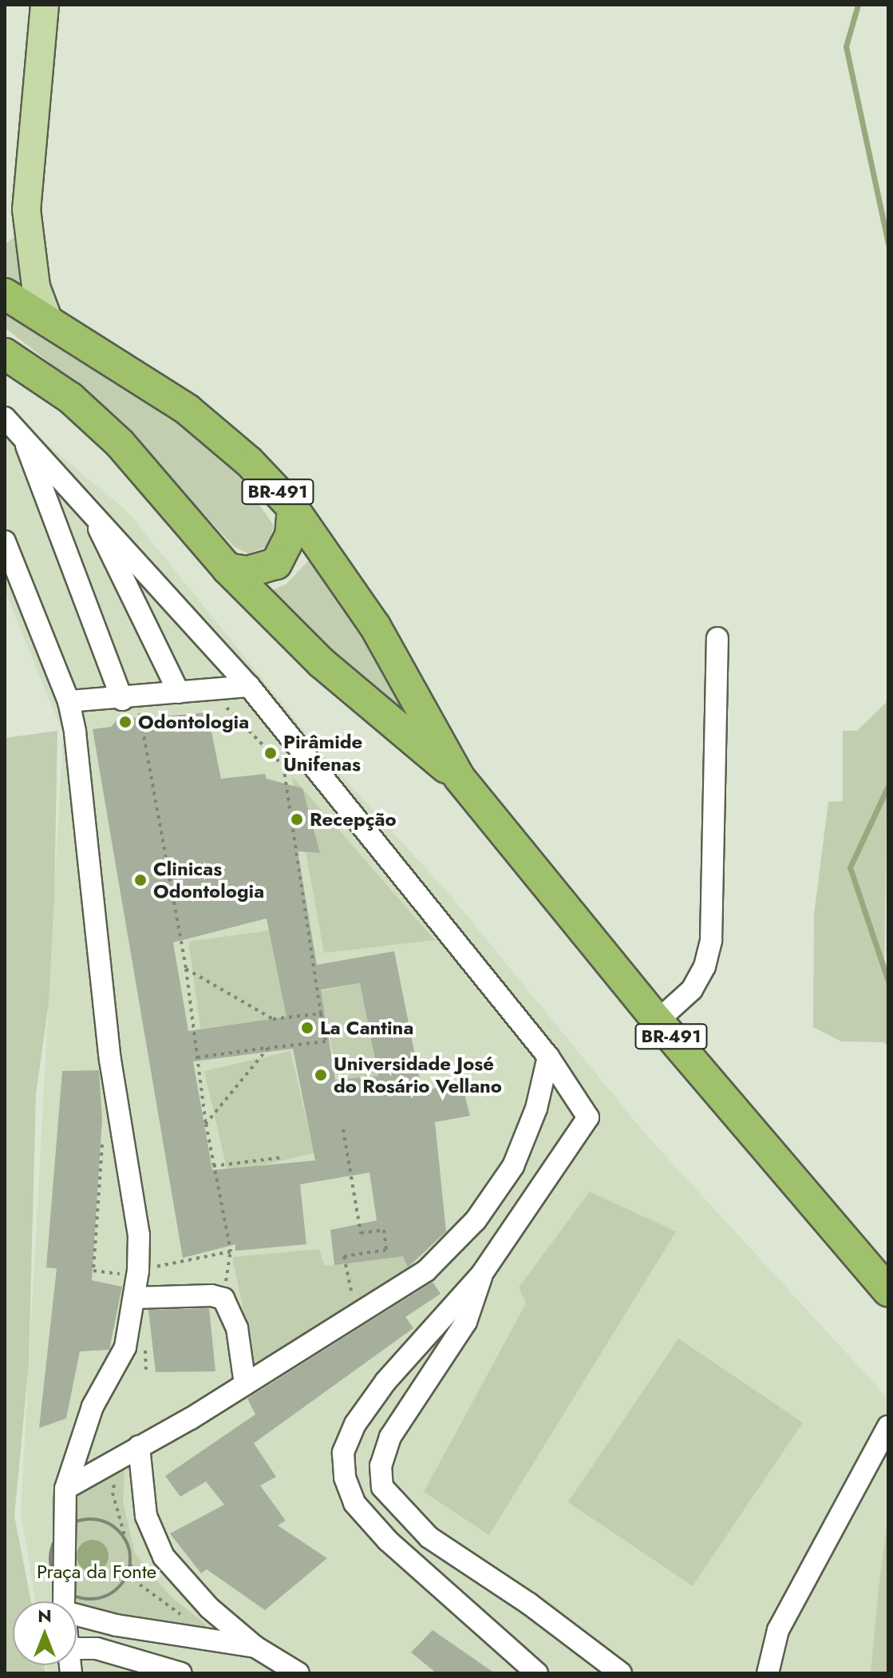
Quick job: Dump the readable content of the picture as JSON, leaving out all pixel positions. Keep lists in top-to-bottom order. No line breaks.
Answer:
{"streets":{"highway":["BR-491"]},"parks":["Praça da Fonte"],"places":["Odontologia","Pirâmide Unifenas","Recepção","Clinicas Odontologia","La Cantina","Universidade José do Rosário Vellano"],"north":"top"}
